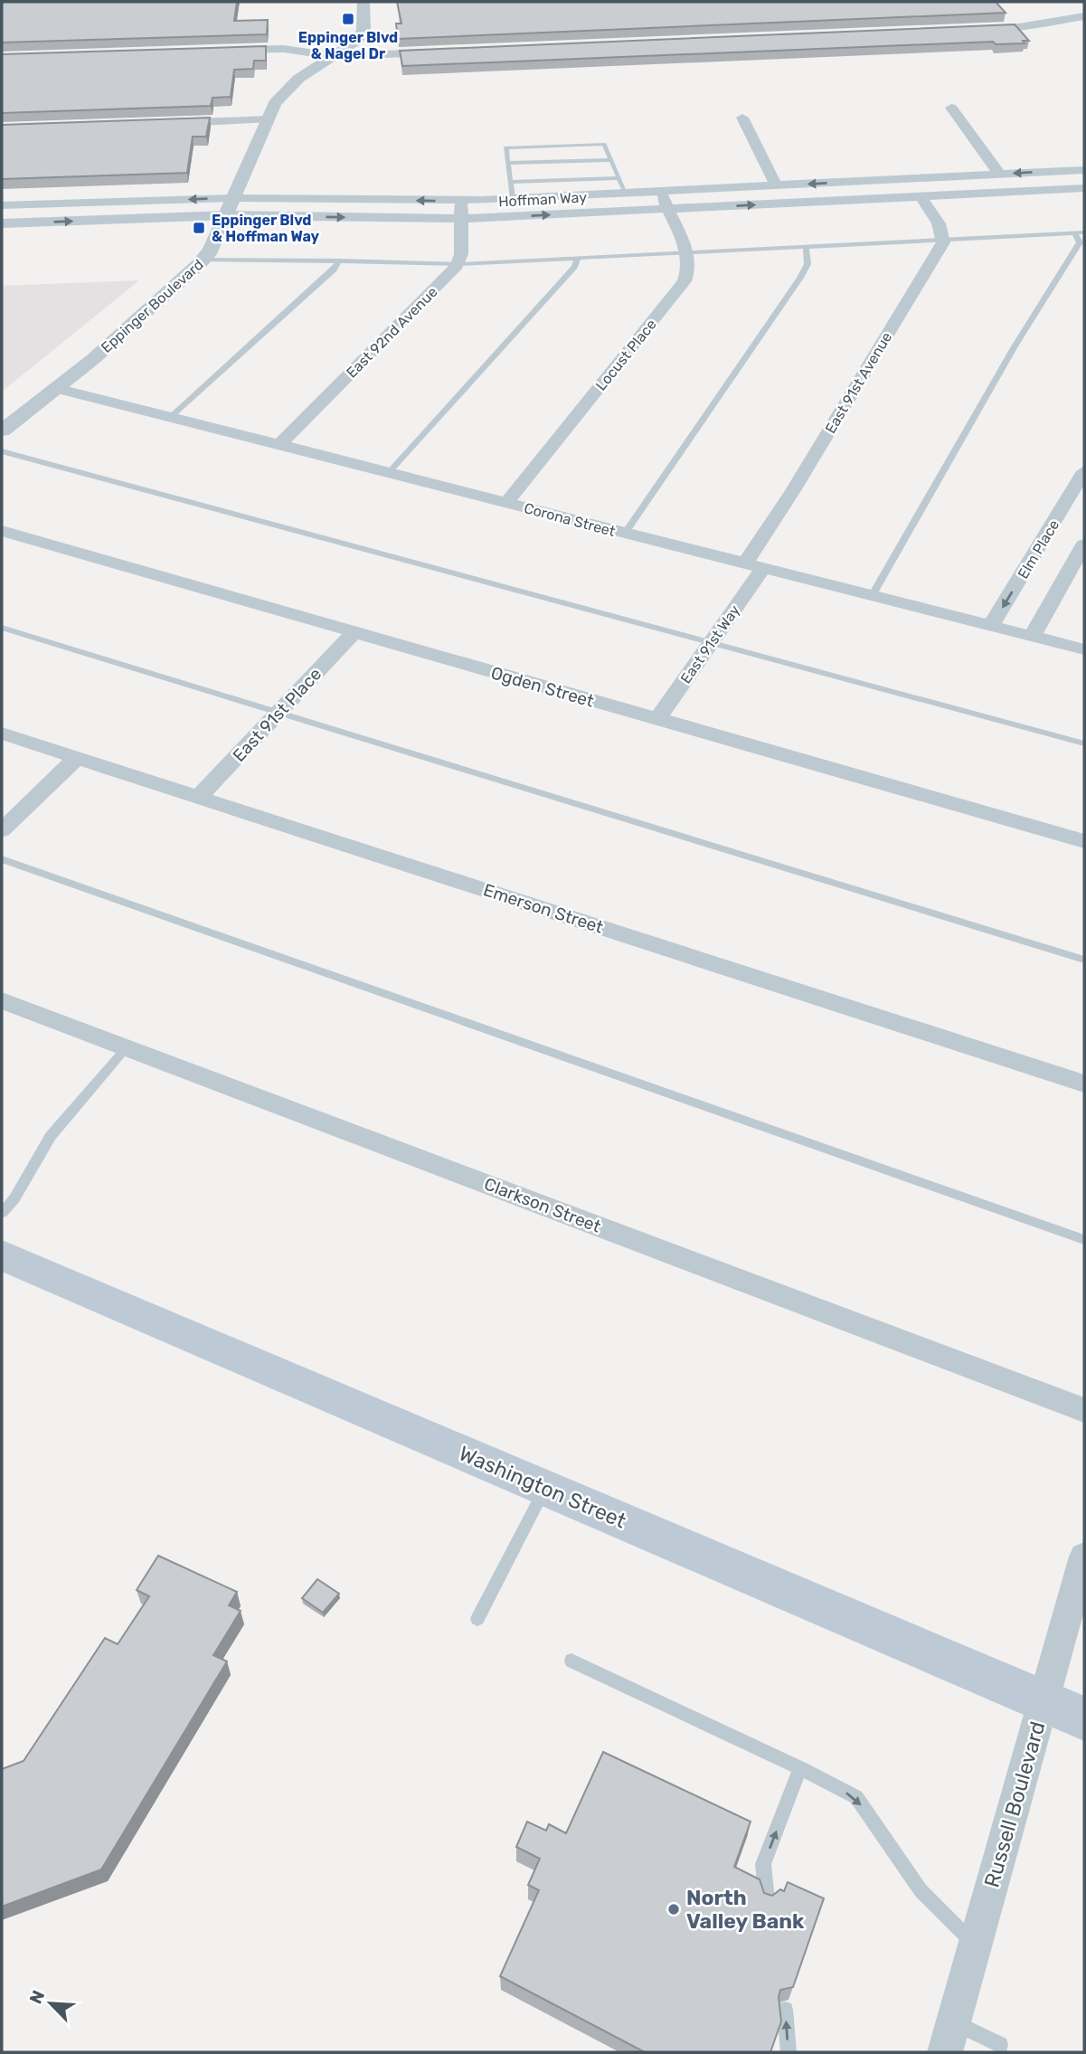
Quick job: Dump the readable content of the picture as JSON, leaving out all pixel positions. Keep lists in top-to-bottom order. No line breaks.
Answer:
{"streets":{"main road":["Washington Street"],"street":["Hoffman Way","Eppinger Boulevard","East 92nd Avenue","Locust Place","East 91st Avenue","Corona Street","Elm Place","East 91st Way","Ogden Street","East 91st Place","Emerson Street","Clarkson Street","Russell Boulevard"]},"crossings":[["Hoffman Way","Eppinger Boulevard"],["Eppinger Boulevard","Corona Street"],["East 92nd Avenue","Corona Street"],["Locust Place","Corona Street"],["East 91st Avenue","Corona Street"],["East 91st Avenue","East 91st Way"],["Corona Street","Elm Place"],["Corona Street","East 91st Way"],["East 91st Way","Ogden Street"],["Ogden Street","East 91st Place"],["East 91st Place","Emerson Street"],["Washington Street","Russell Boulevard"]],"places":{"transit":["Eppinger Blvd & Nagel Dr","Eppinger Blvd & Hoffman Way"],"other":["North Valley Bank"]},"north":"top left"}
